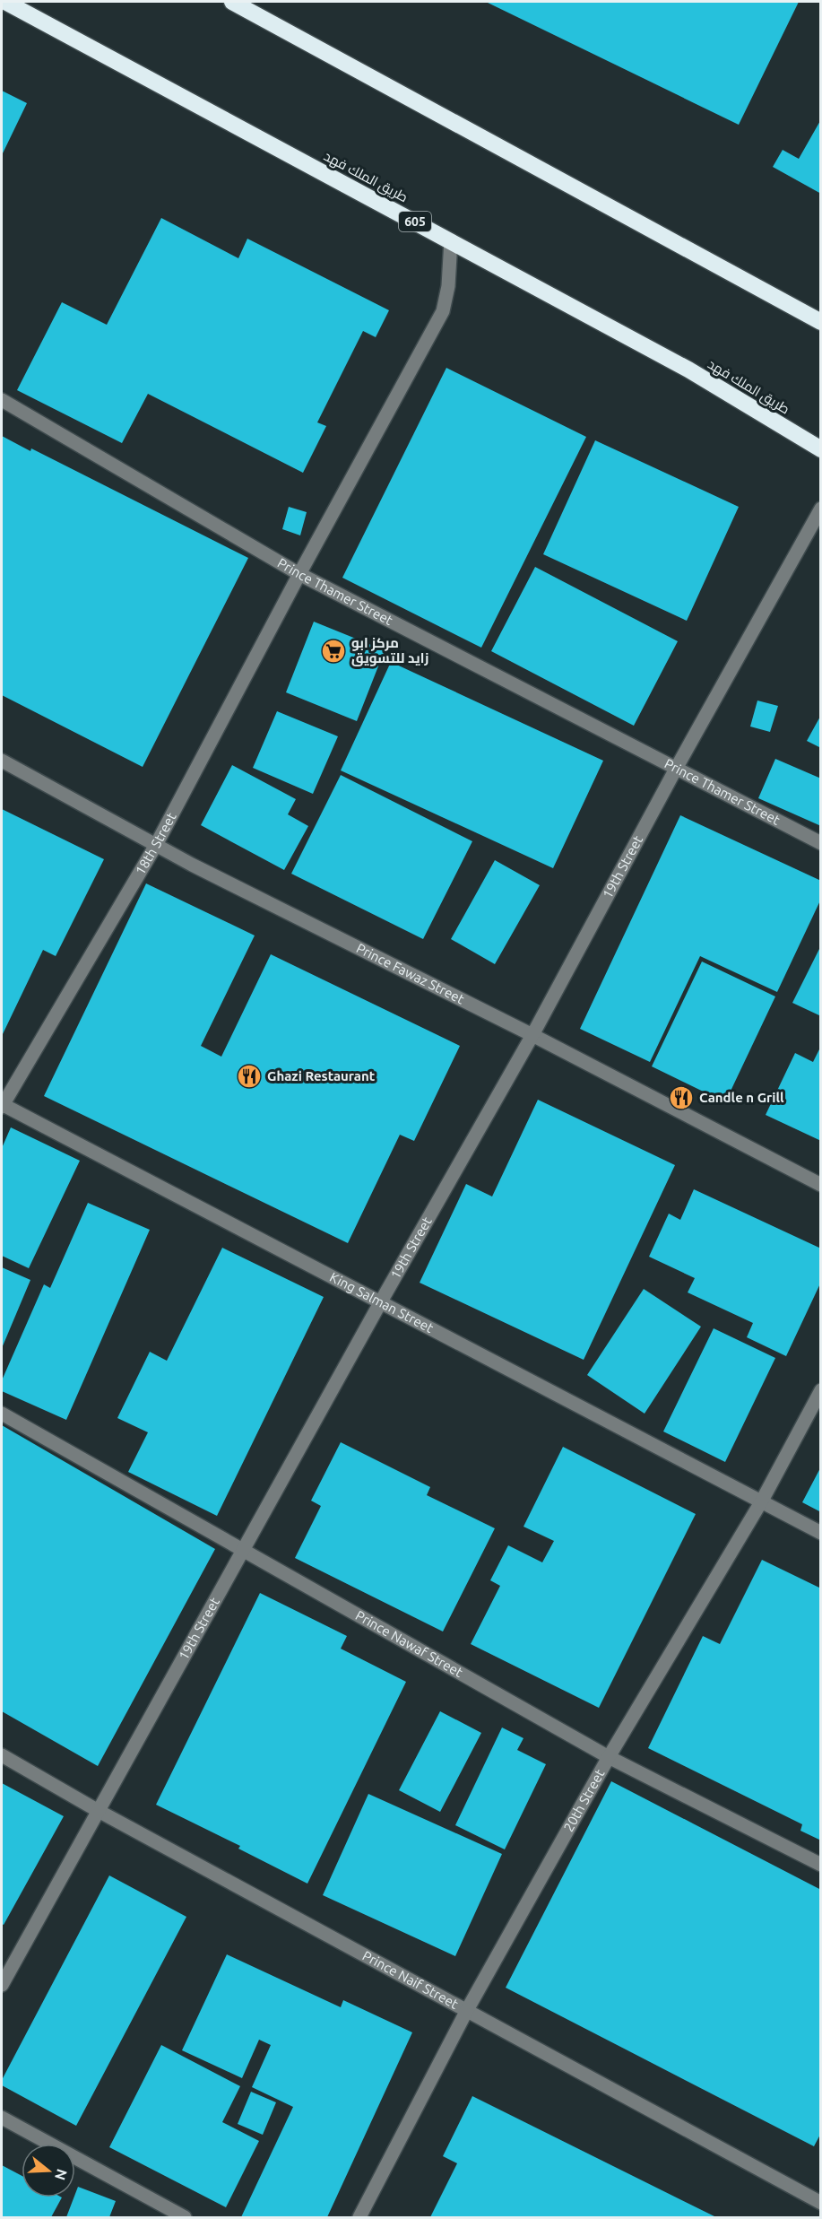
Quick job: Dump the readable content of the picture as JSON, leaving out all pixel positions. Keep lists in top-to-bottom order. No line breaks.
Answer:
{"streets":{"highway":["طريق الملك فهد","605"],"street":["Prince Thamer Street","18th Street","19th Street","Prince Fawaz Street","King Salman Street","Prince Nawaf Street","20th Street","Prince Naif Street"]},"crossings":[["طريق الملك فهد","18th Street"],["Prince Thamer Street","18th Street"],["Prince Thamer Street","19th Street"],["18th Street","Prince Fawaz Street"],["18th Street","King Salman Street"],["19th Street","Prince Fawaz Street"],["19th Street","King Salman Street"],["19th Street","Prince Nawaf Street"],["19th Street","Prince Naif Street"],["King Salman Street","20th Street"],["Prince Nawaf Street","20th Street"],["20th Street","Prince Naif Street"]],"places":{"supermarket":["مركز ابو زايد للتسويق"],"restaurant":["Ghazi Restaurant","Candle n Grill"]},"north":"right"}
